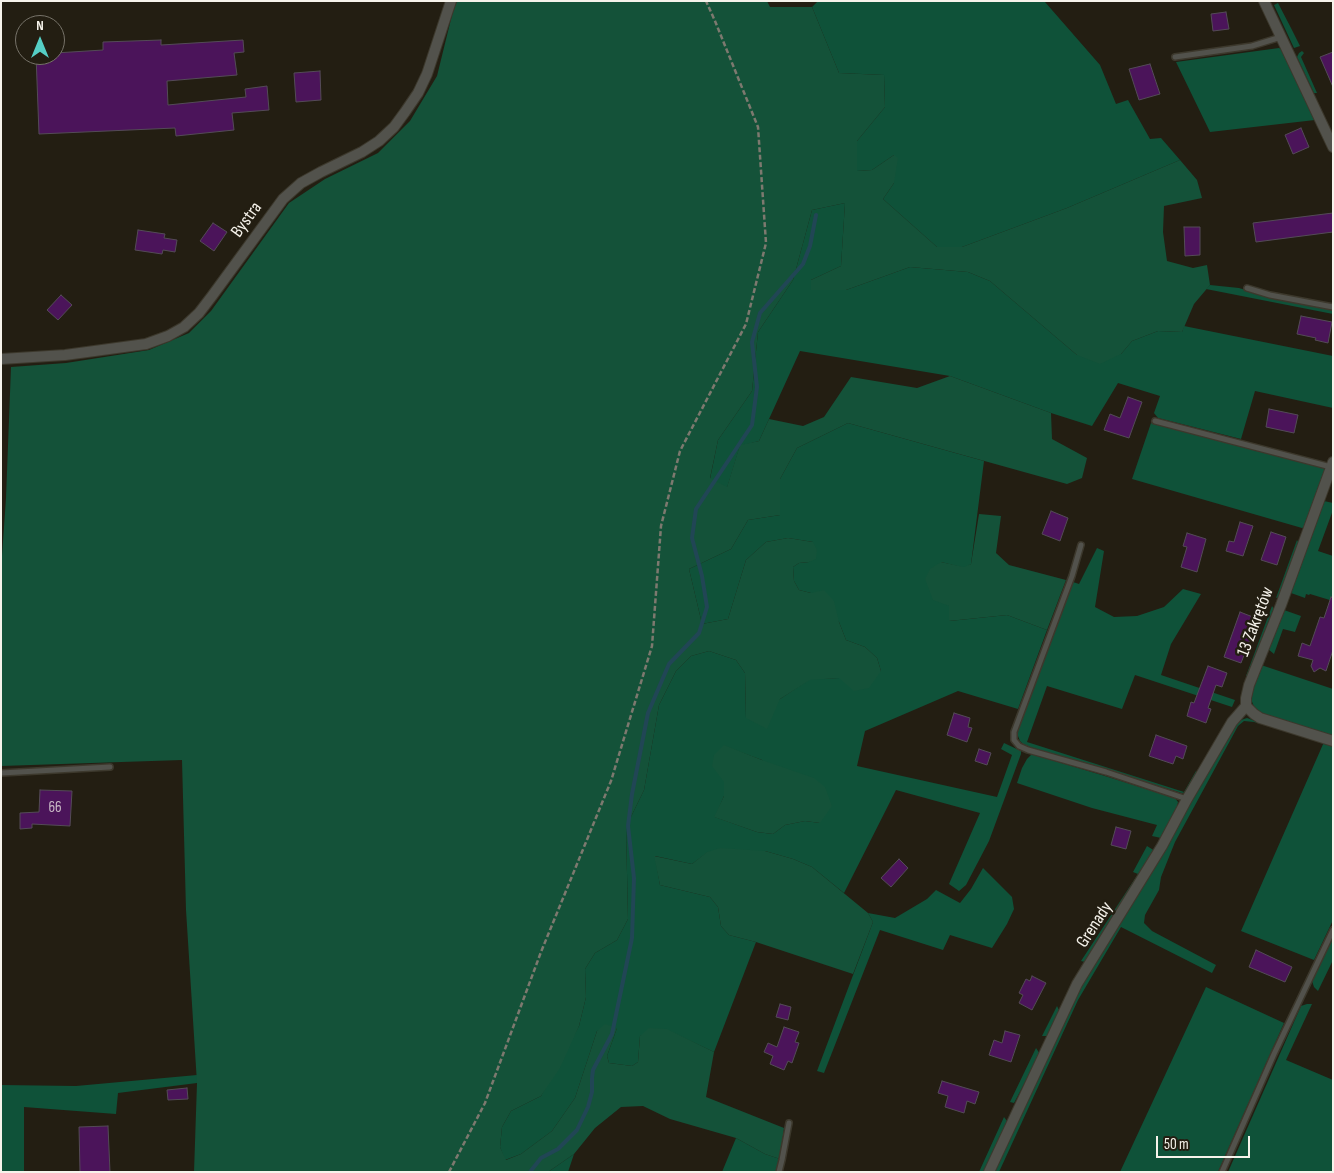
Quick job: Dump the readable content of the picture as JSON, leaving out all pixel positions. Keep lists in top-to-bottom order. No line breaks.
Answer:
{"streets":{"street":["Bystra","13 Zakrętów","Grenady"]},"crossings":[["13 Zakrętów","Grenady"]],"house_numbers":["66"],"scale_bar":"50 m","north":"top"}
